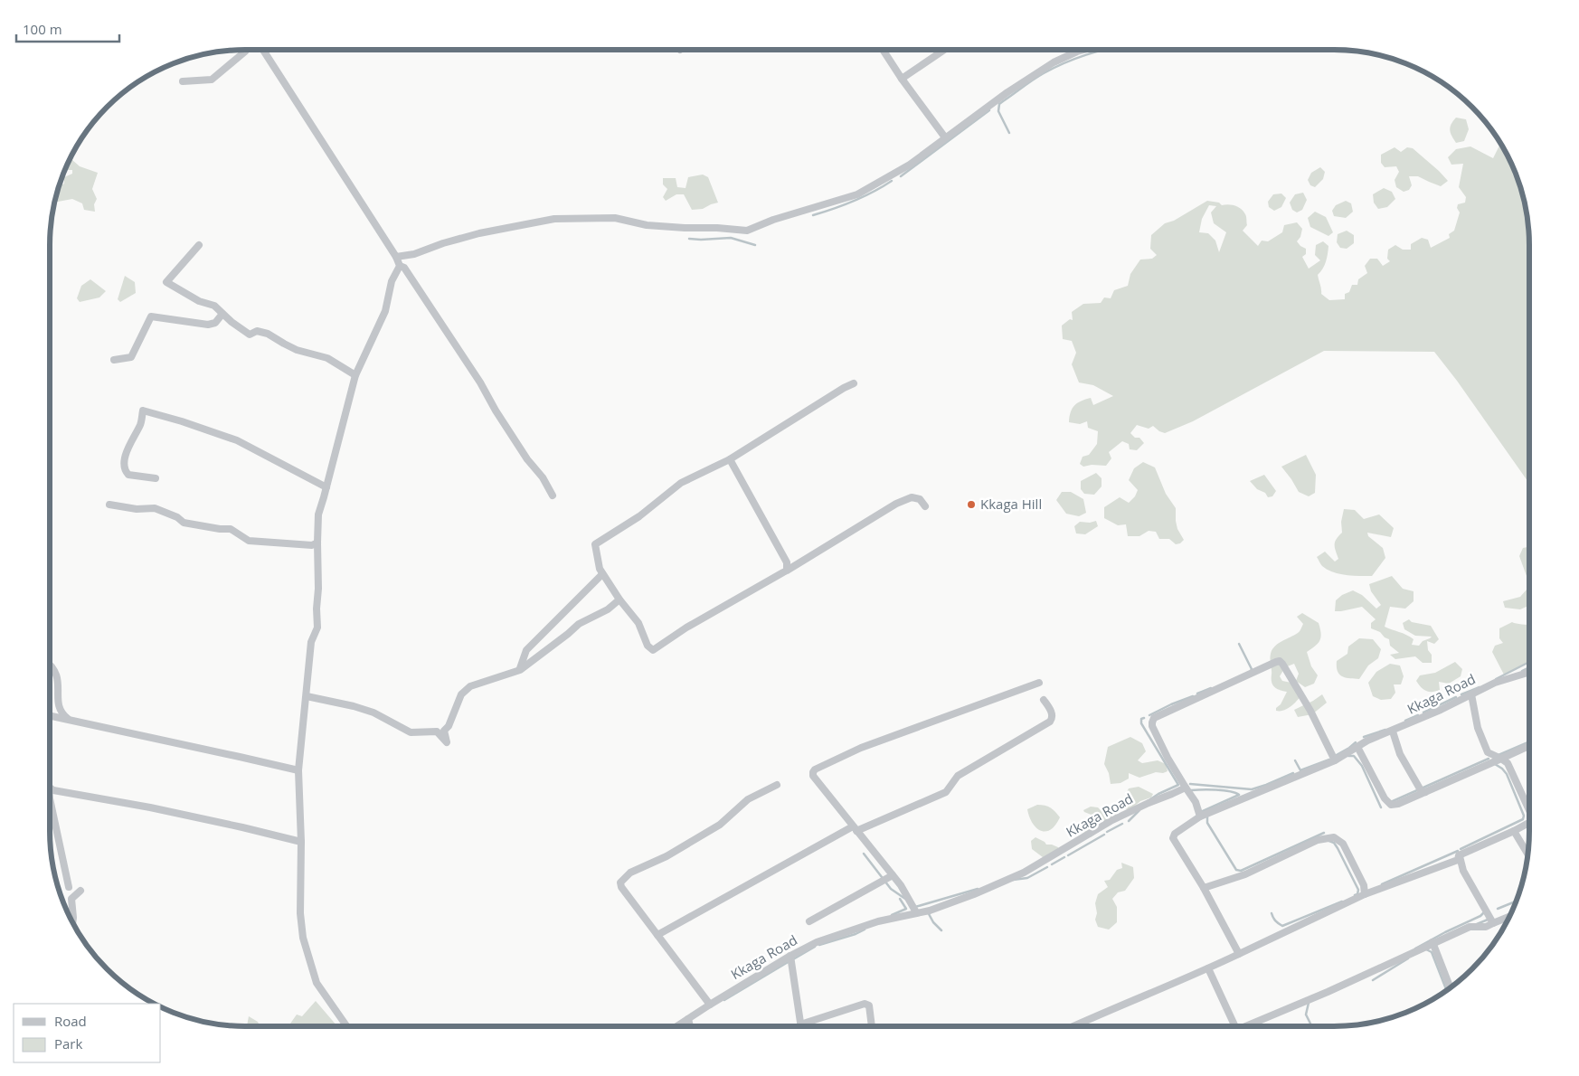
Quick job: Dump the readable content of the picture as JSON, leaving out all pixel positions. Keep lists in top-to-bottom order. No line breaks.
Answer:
{"streets":{"street":["Kkaga Road"]},"places":["Kkaga Hill"],"legend":["Road","Park"],"scale_bar":"100 m"}
